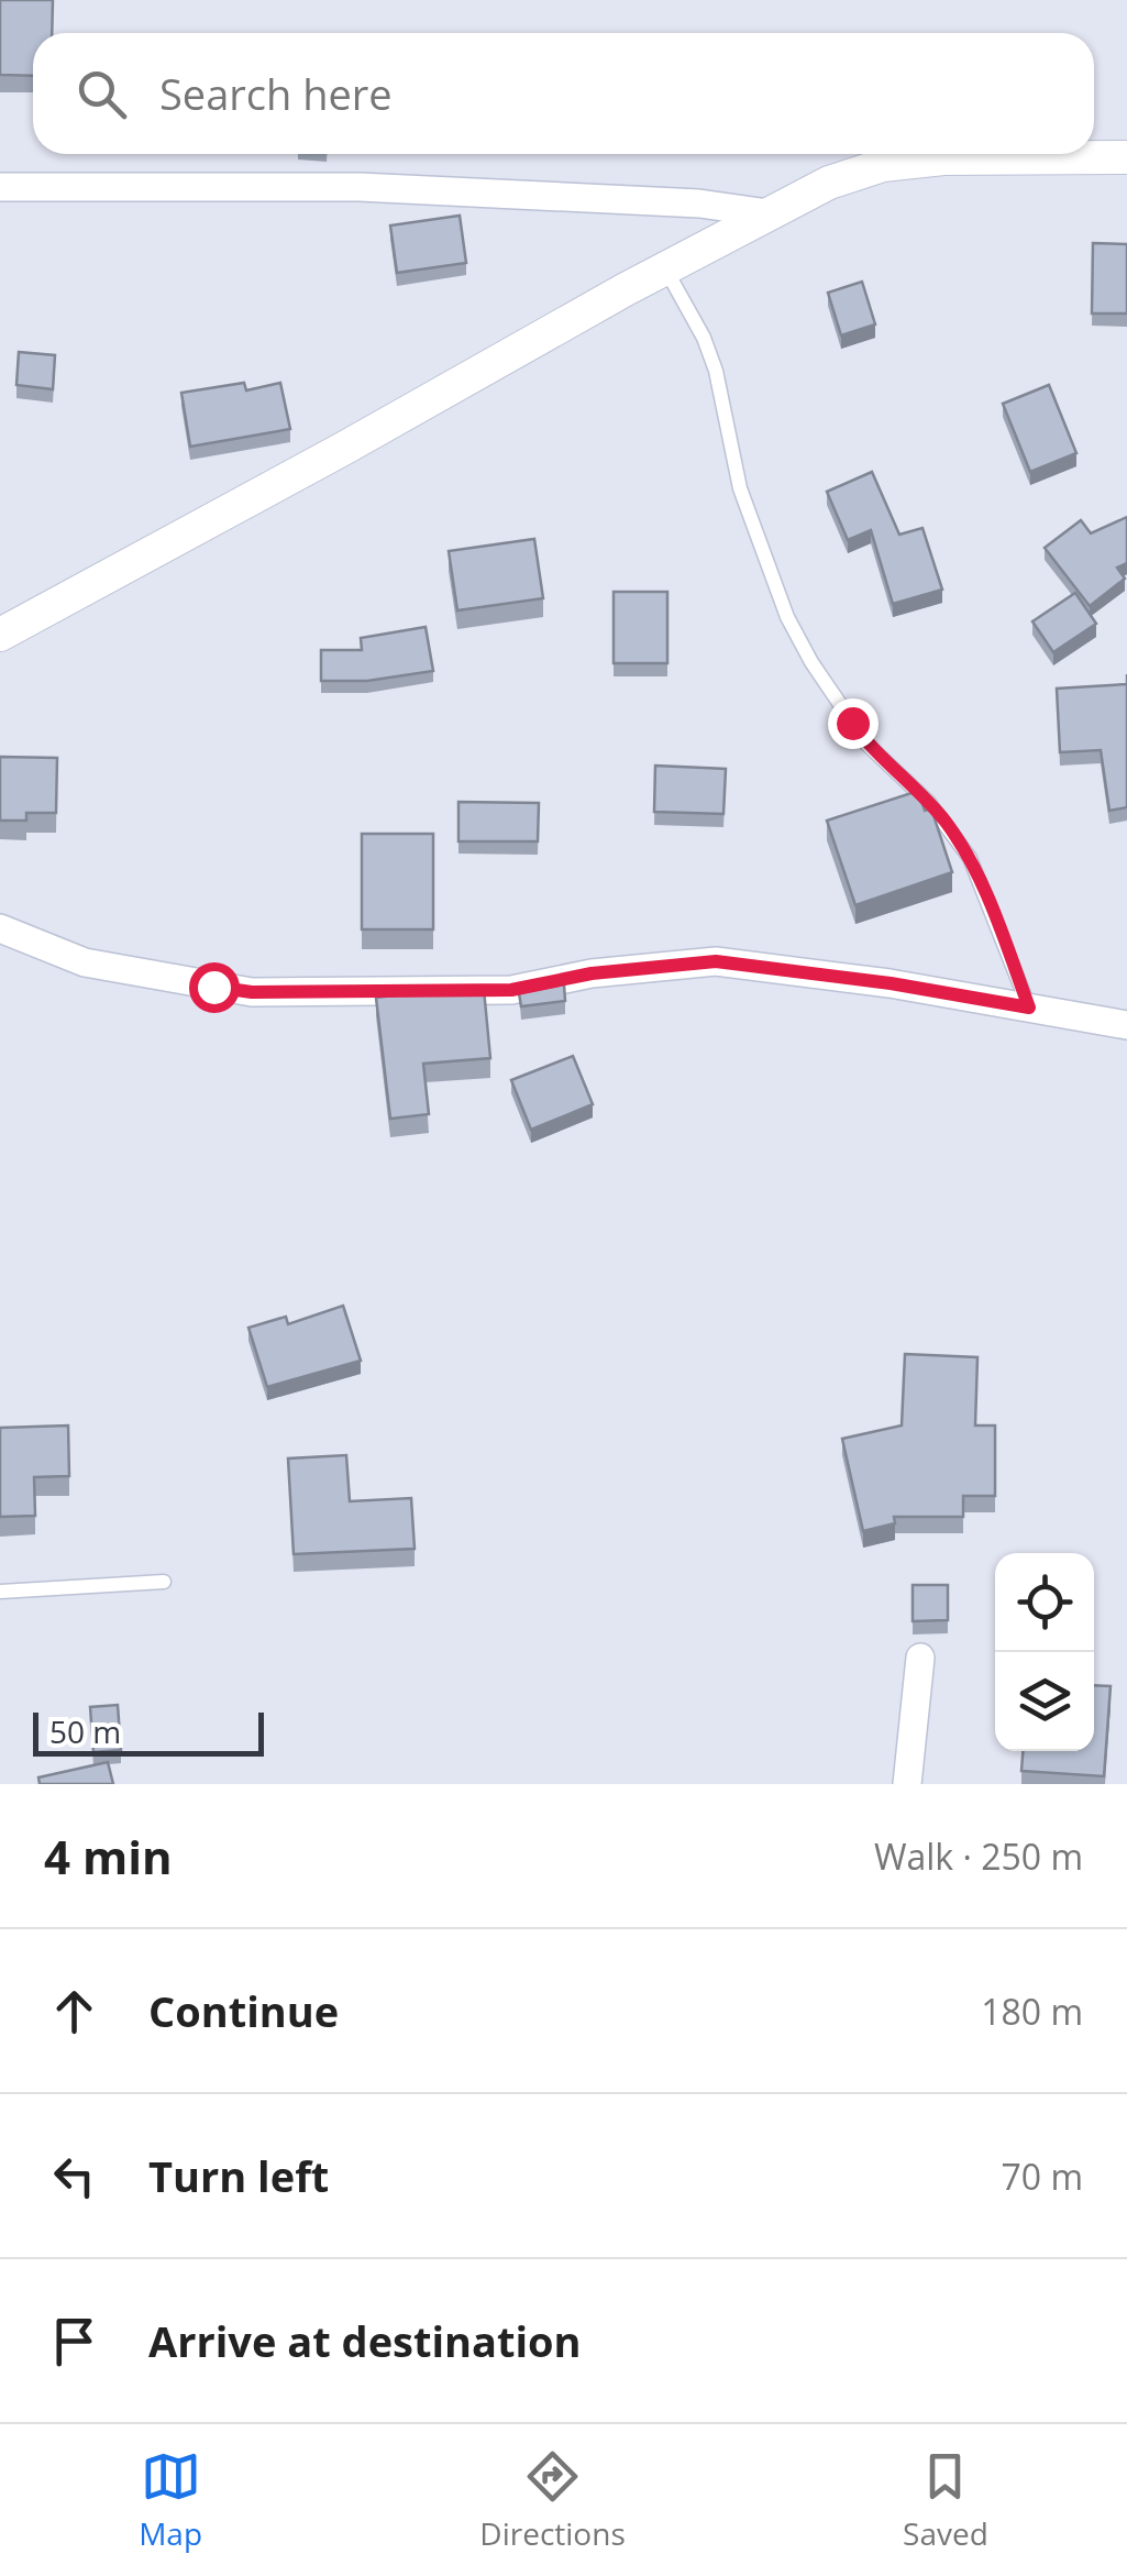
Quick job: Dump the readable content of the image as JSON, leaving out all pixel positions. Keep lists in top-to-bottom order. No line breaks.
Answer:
{"scale_bar":"50 m","page":{"search":"Search here","scale":"50 m","heading":["4 min","Walk · 250 m"],"list":[["Continue","180 m"],["Turn left","70 m"],"Arrive at destination"],"nav":["Map","Directions","Saved"]}}
